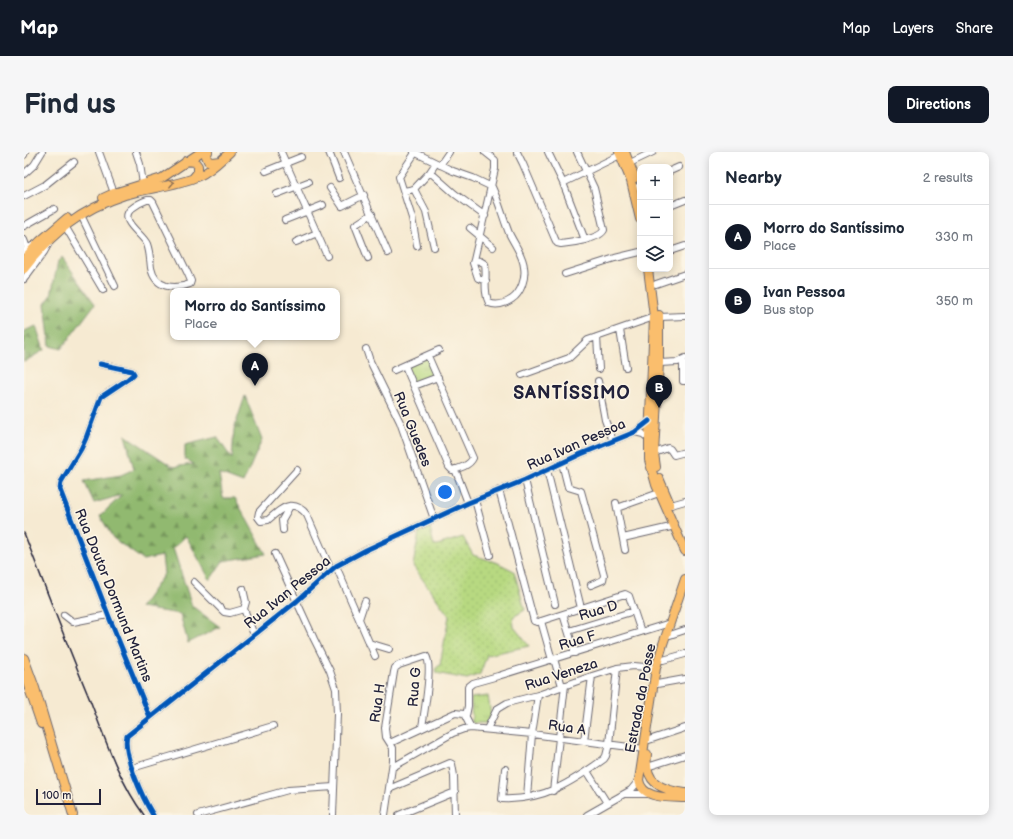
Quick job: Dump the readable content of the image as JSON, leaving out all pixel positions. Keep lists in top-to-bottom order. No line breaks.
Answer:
{"streets":{"main road":["Estrada da Posse"],"street":["Rua Guedes","Rua Ivan Pessoa","Rua Doutor Dormund Martins","Rua D","Rua F","Rua Veneza","Rua G","Rua H","Rua A"]},"crossings":[["Rua Guedes","Rua Ivan Pessoa"],["Rua Ivan Pessoa","Rua Doutor Dormund Martins"],["Rua D","Rua F"],["Rua F","Estrada da Posse"],["Rua Veneza","Estrada da Posse"],["Rua Veneza","Rua A"],["Rua G","Rua H"],["Estrada da Posse","Rua A"]],"districts":["SANTÍSSIMO"],"scale_bar":"100 m","page":{"header":"Map","nav":["Map","Layers","Share"],"buttons":"Directions","title":"Find us","heading":["Nearby","2 results"],"map_buttons":["+","−"],"list":[{"mark":"A","name":"Morro do Santíssimo","note":"Place","value":"330 m"},{"mark":"B","name":"Ivan Pessoa","note":"Bus stop","value":"350 m"}],"popup":["Morro do Santíssimo","Place"],"pins":["A","B"],"scale":"100 m"}}
